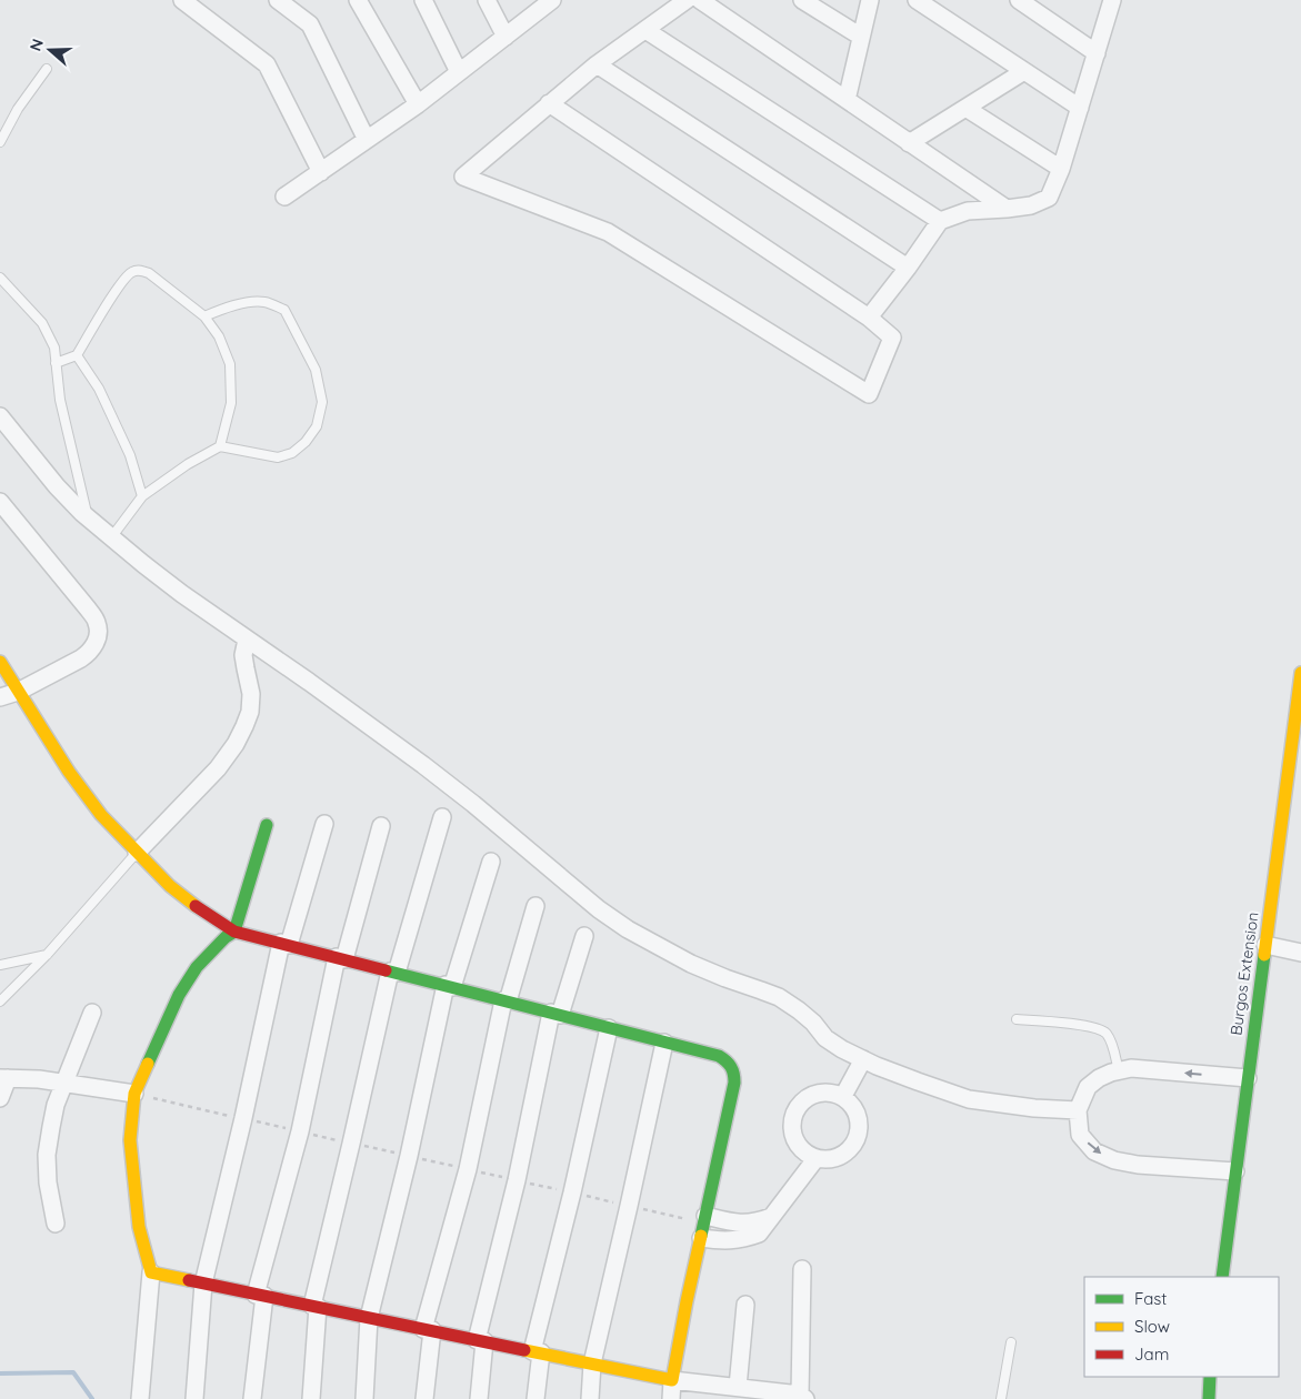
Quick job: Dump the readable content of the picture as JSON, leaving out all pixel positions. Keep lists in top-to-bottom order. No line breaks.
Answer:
{"streets":{"street":["Burgos Extension"]},"legend":["Fast","Slow","Jam"],"north":"left"}
